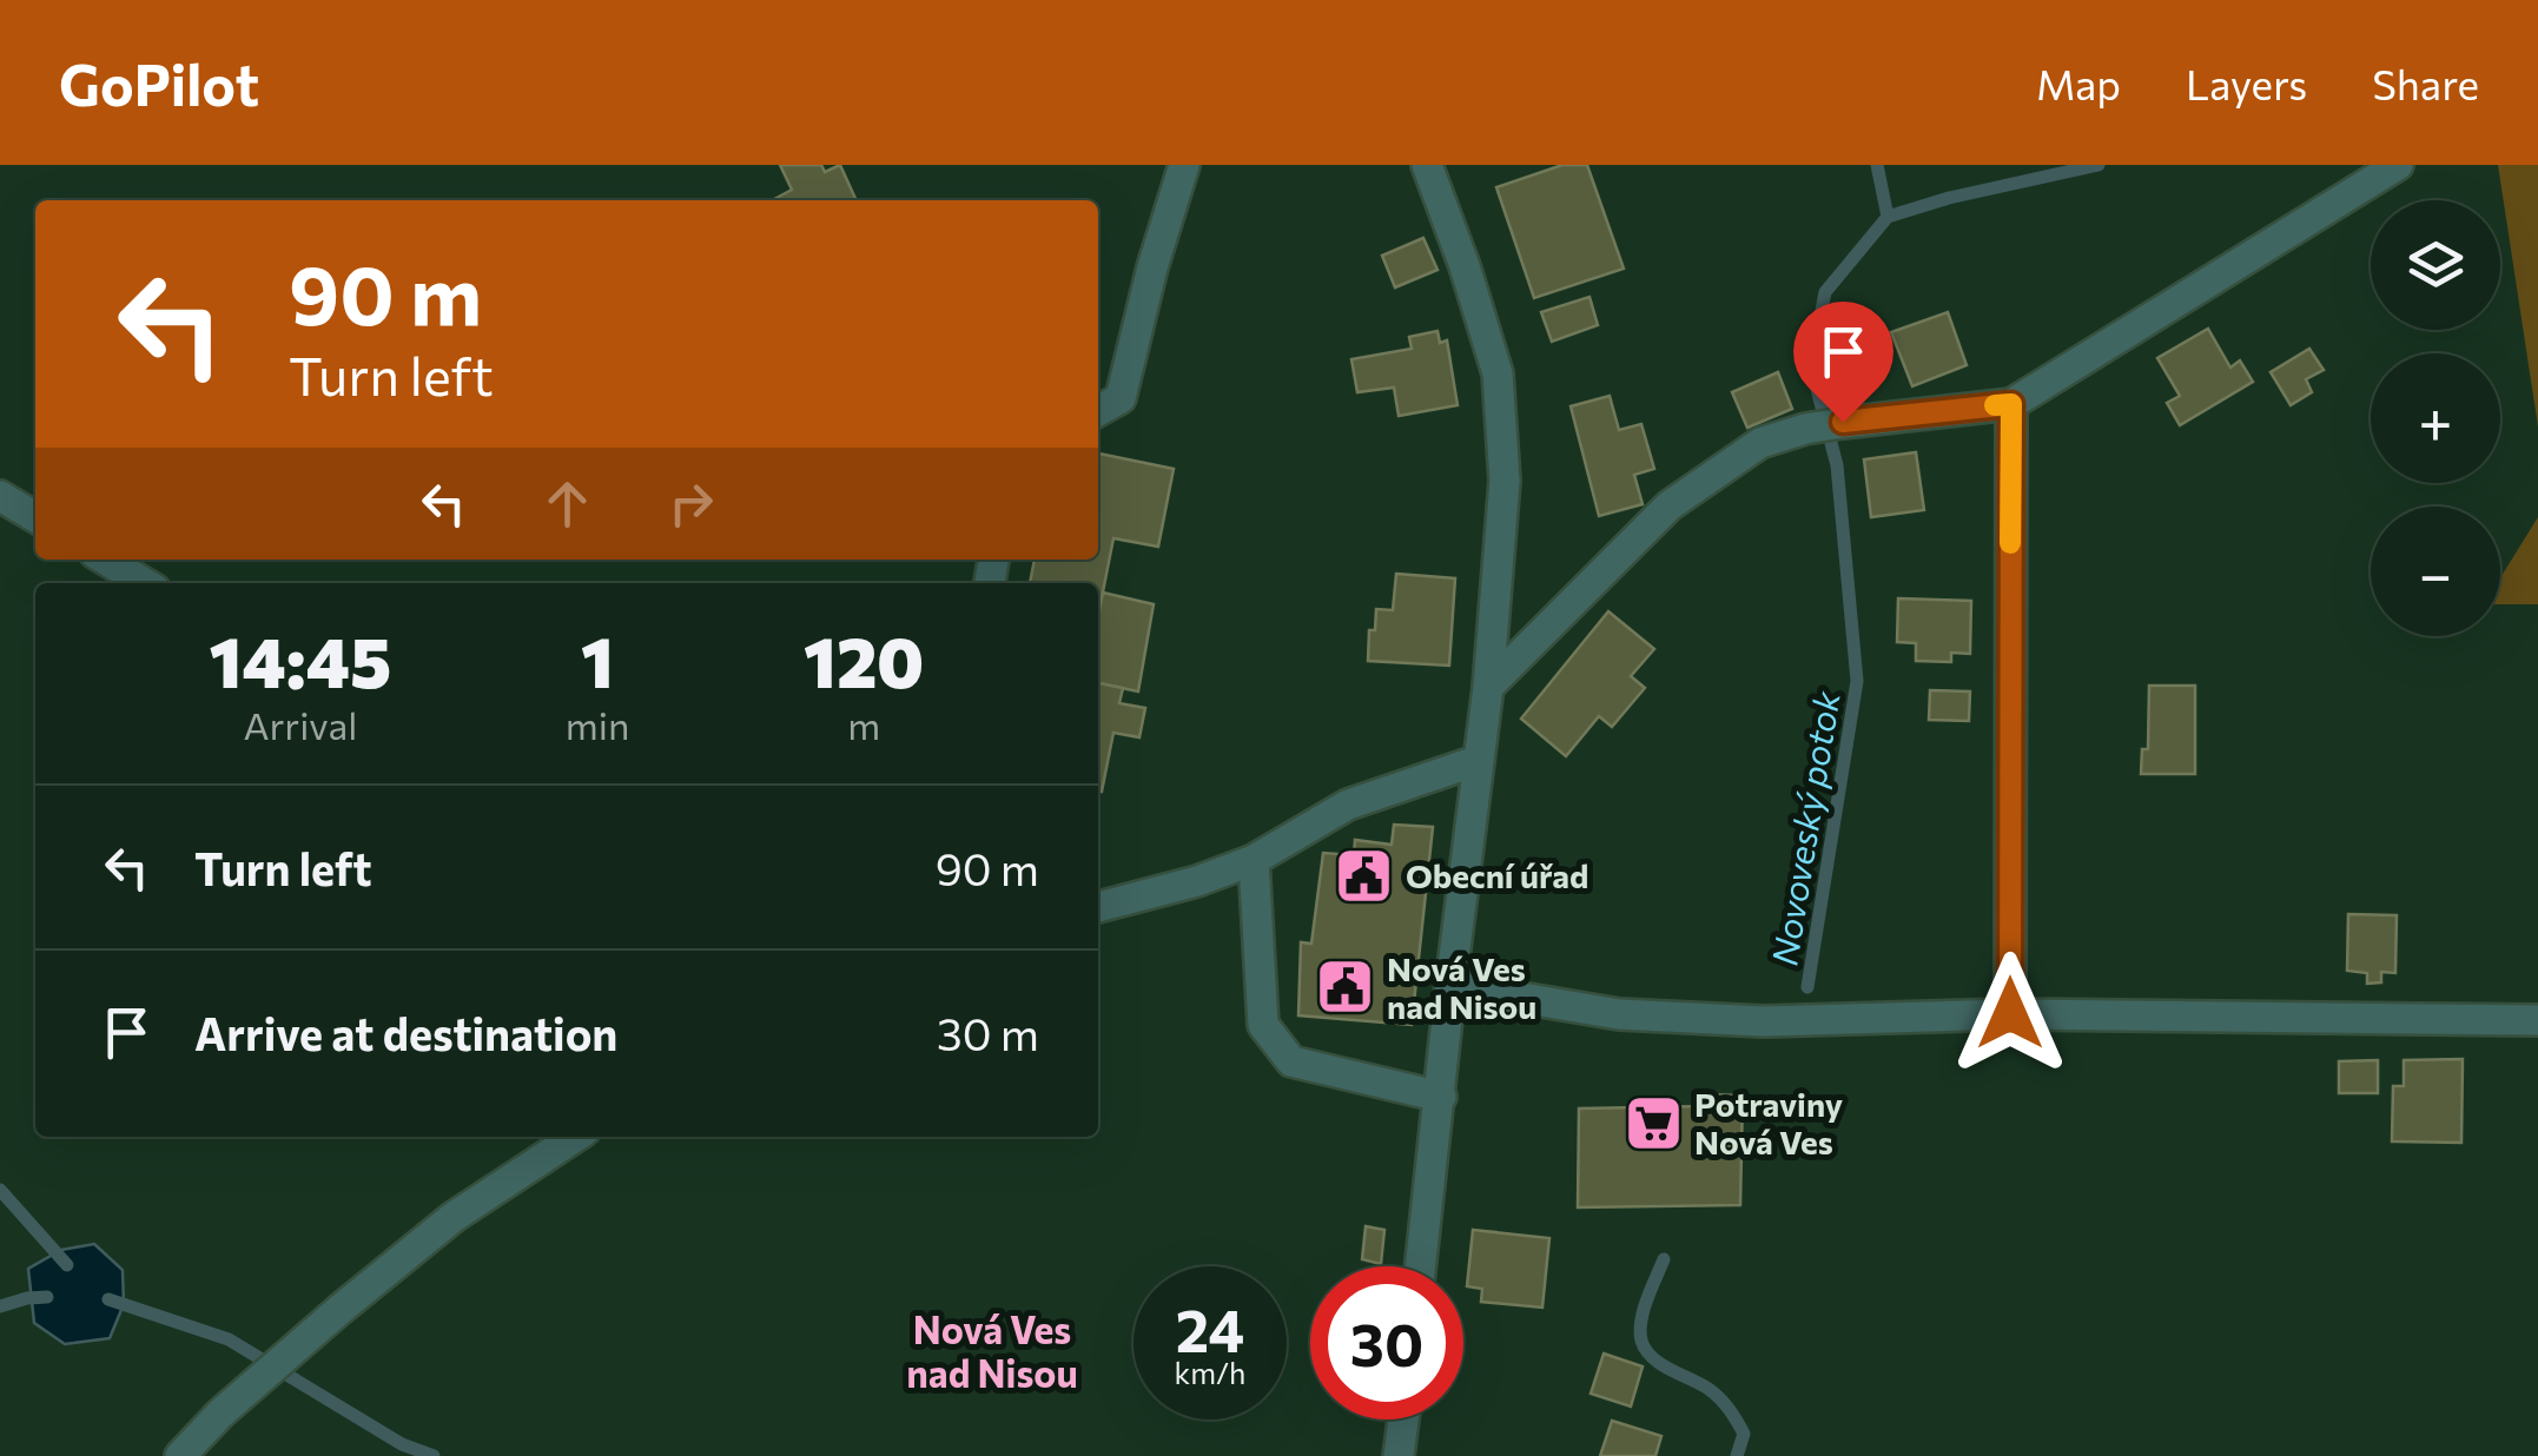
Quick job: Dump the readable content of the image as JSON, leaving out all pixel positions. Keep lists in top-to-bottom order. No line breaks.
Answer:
{"districts":["Nová Ves nad Nisou"],"water":["Novoveský potok"],"places":{"public building":["Obecní úřad","Nová Ves nad Nisou"],"supermarket":["Potraviny Nová Ves"]},"page":{"header":"GoPilot","nav":["Map","Layers","Share"],"map_buttons":["+","−"],"turn":["90 m","Turn left"],"eta":["14:45","Arrival","1","min","120","m"],"list":[{"name":"Turn left","value":"90 m"},{"name":"Arrive at destination","value":"30 m"}],"speed":"24 km/h","limit":"30"}}
